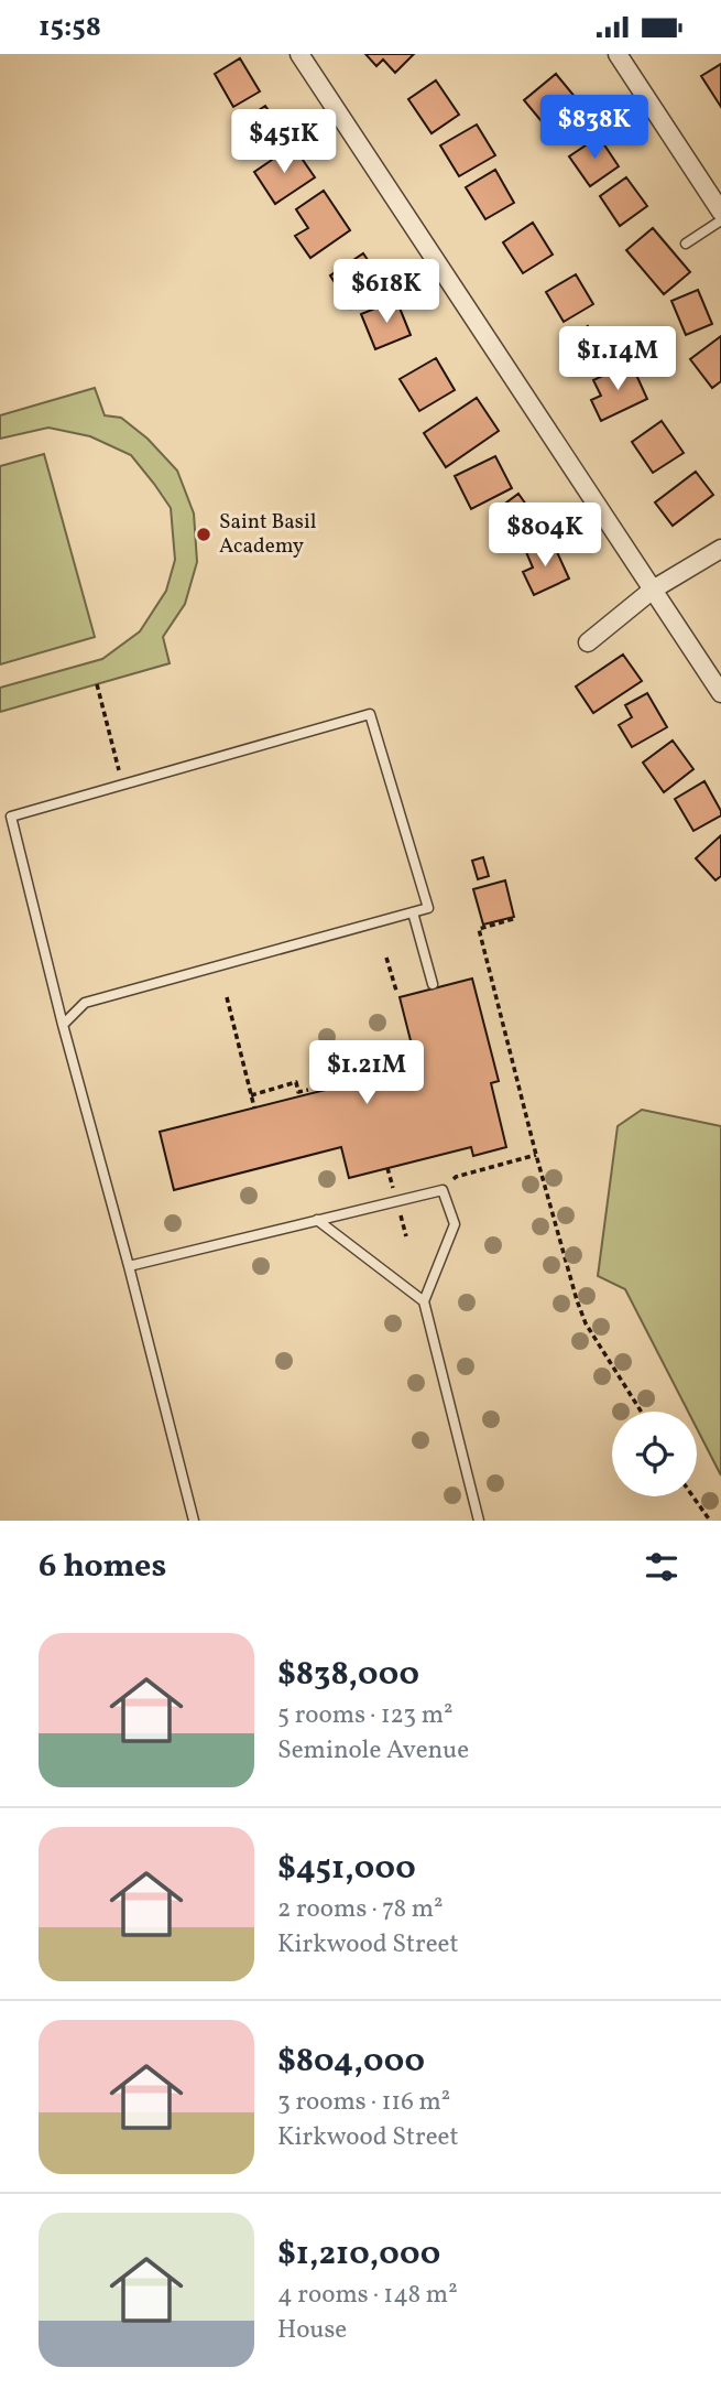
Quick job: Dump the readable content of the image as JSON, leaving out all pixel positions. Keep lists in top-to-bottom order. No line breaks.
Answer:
{"places":["Saint Basil Academy"],"page":{"status":"15:58","price":["$838K","$451K","$618K","$1.14M","$804K","$1.21M"],"heading":"6 homes","list":[{"name":"$838,000","note":"5 rooms · 123 m² · Seminole Avenue"},{"name":"$451,000","note":"2 rooms · 78 m² · Kirkwood Street"},{"name":"$804,000","note":"3 rooms · 116 m² · Kirkwood Street"},{"name":"$1,210,000","note":"4 rooms · 148 m² · House"}]}}
